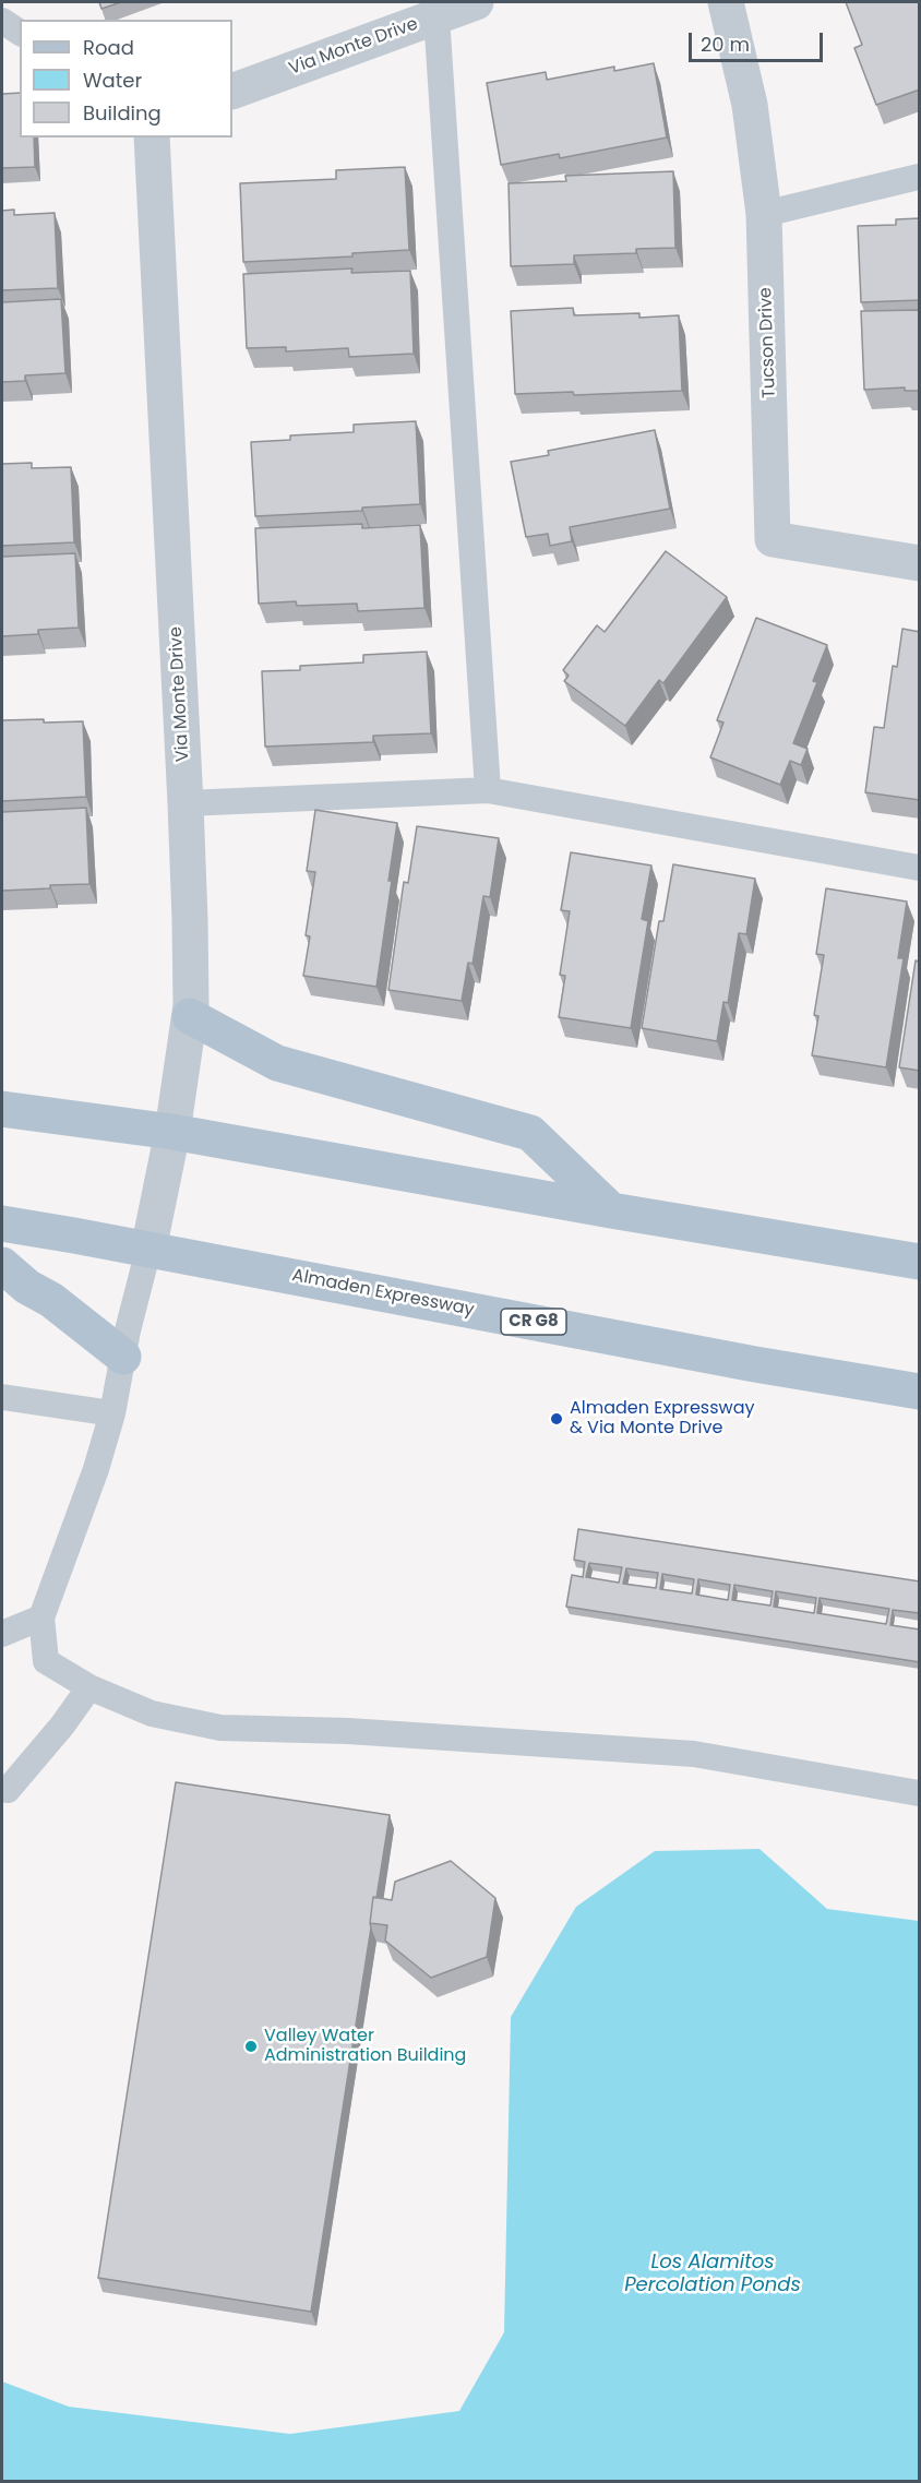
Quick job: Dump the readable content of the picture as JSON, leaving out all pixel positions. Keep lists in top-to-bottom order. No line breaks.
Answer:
{"streets":{"main road":["Almaden Expressway","CR G8"],"street":["Via Monte Drive","Tucson Drive"]},"crossings":[["Via Monte Drive","Almaden Expressway"]],"water":["Los Alamitos Percolation Ponds"],"places":["Almaden Expressway & Via Monte Drive","Valley Water Administration Building"],"legend":["Road","Water","Building"],"scale_bar":"20 m"}
